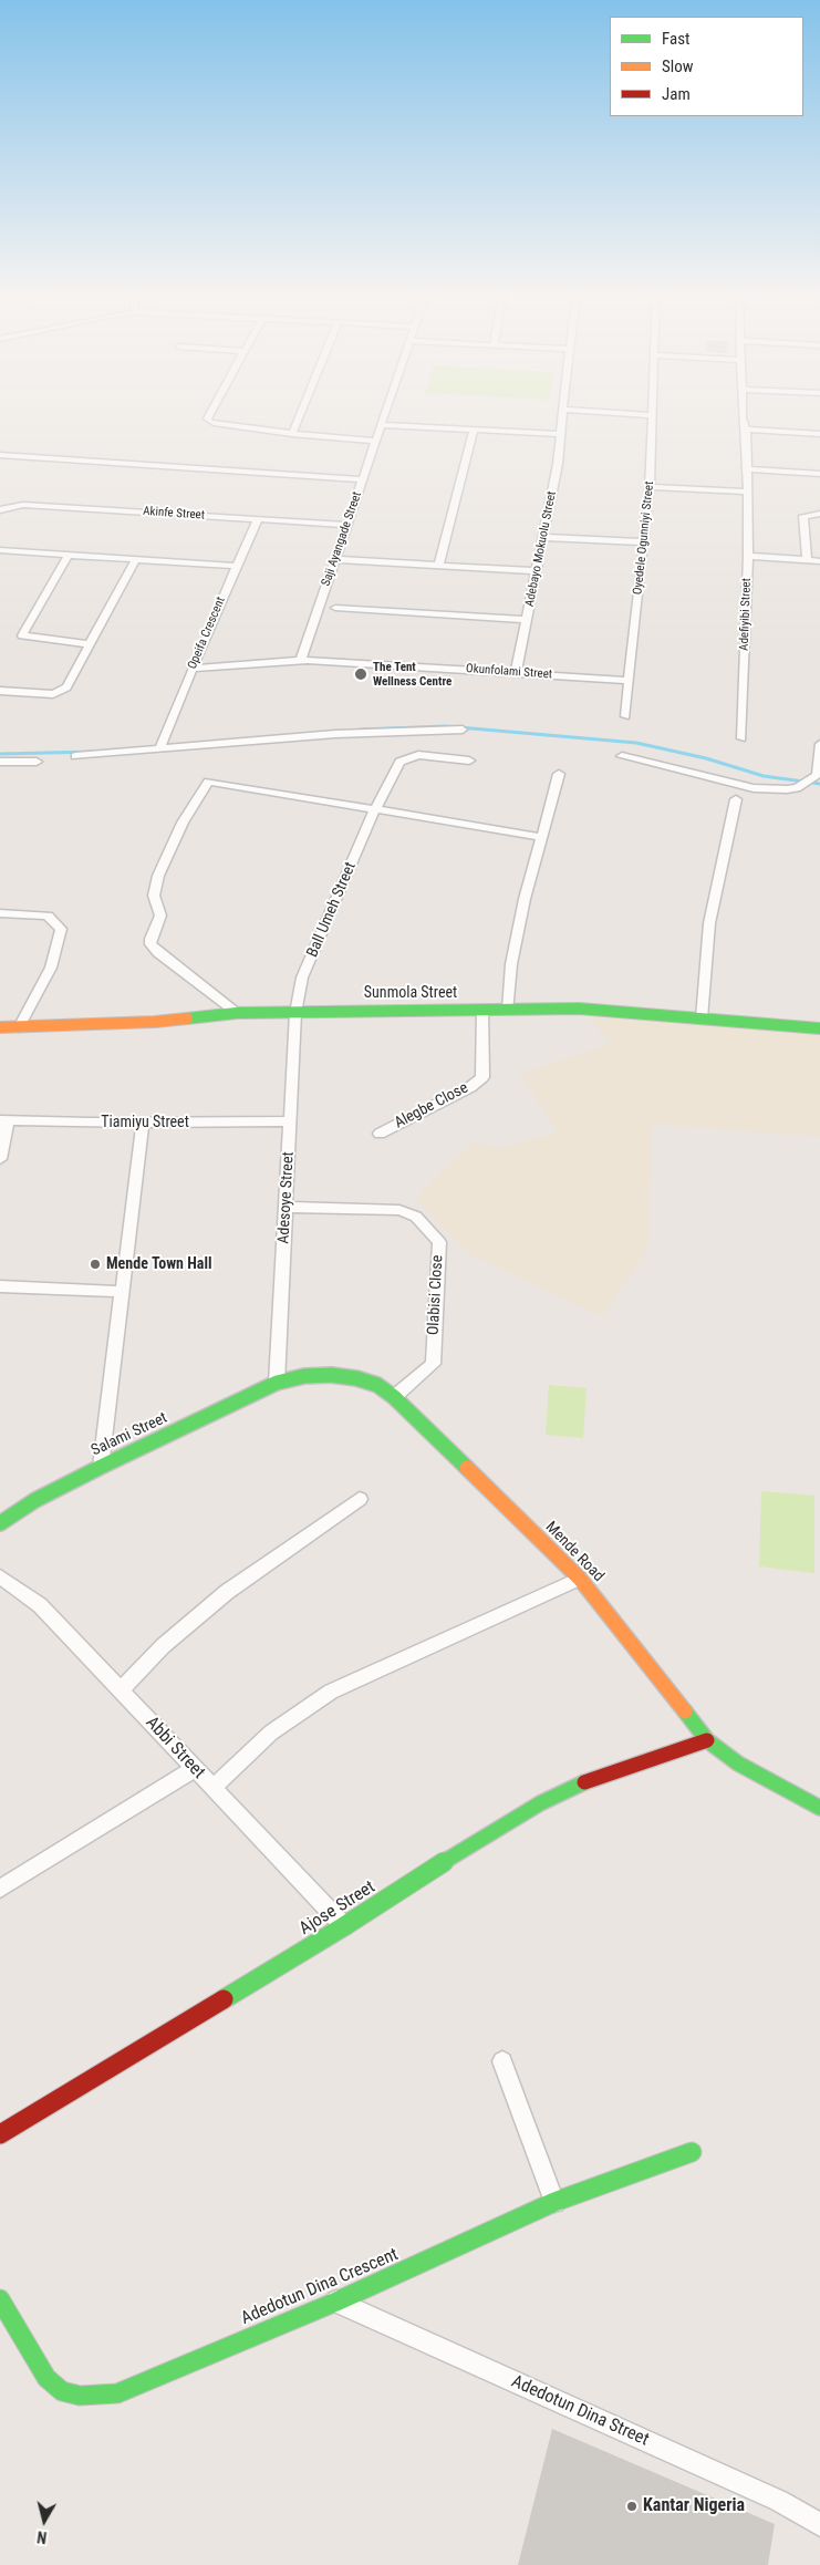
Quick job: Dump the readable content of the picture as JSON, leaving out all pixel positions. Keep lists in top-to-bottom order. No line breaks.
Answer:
{"streets":{"street":["Akinfe Street","Oyedele Ogunniyi Street","Saji Ayangade Street","Adebayo Mokuolu Street","Adefiyibi Street","Opeifa Crescent","Okunfolami Street","Ball Umeh Street","Sunmola Street","Alegbe Close","Tiamiyu Street","Adesoye Street","Olabisi Close","Salami Street","Mende Road","Abbi Street","Ajose Street","Adedotun Dina Crescent","Adedotun Dina Street"]},"crossings":[["Akinfe Street","Saji Ayangade Street"],["Akinfe Street","Opeifa Crescent"],["Oyedele Ogunniyi Street","Okunfolami Street"],["Saji Ayangade Street","Okunfolami Street"],["Adebayo Mokuolu Street","Okunfolami Street"],["Opeifa Crescent","Okunfolami Street"],["Ball Umeh Street","Sunmola Street"],["Ball Umeh Street","Adesoye Street"],["Sunmola Street","Alegbe Close"],["Sunmola Street","Adesoye Street"],["Tiamiyu Street","Adesoye Street"],["Adesoye Street","Olabisi Close"],["Adesoye Street","Salami Street"],["Adesoye Street","Mende Road"],["Olabisi Close","Mende Road"],["Salami Street","Mende Road"],["Mende Road","Ajose Street"],["Abbi Street","Ajose Street"],["Adedotun Dina Crescent","Adedotun Dina Street"]],"places":["The Tent Wellness Centre","Mende Town Hall","Kantar Nigeria"],"legend":["Fast","Slow","Jam"],"north":"bottom"}
